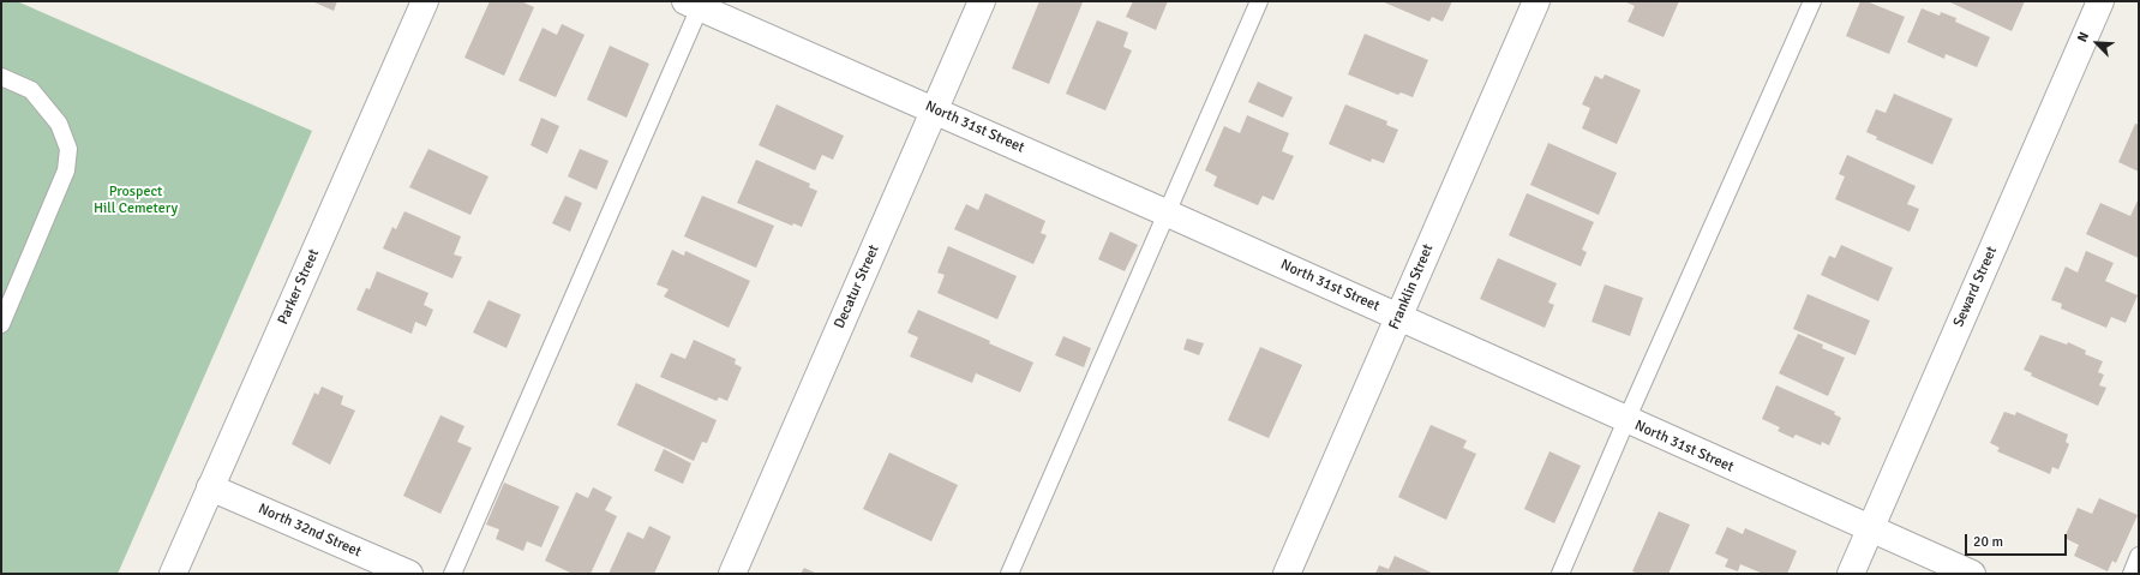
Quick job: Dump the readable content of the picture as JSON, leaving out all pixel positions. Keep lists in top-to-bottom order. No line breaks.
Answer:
{"streets":{"street":["North 31st Street","Parker Street","Decatur Street","Franklin Street","Seward Street","North 32nd Street"]},"crossings":[["North 31st Street","Decatur Street"],["North 31st Street","Franklin Street"],["North 31st Street","Seward Street"],["Parker Street","North 32nd Street"]],"parks":["Prospect Hill Cemetery"],"scale_bar":"20 m","north":"top left"}
